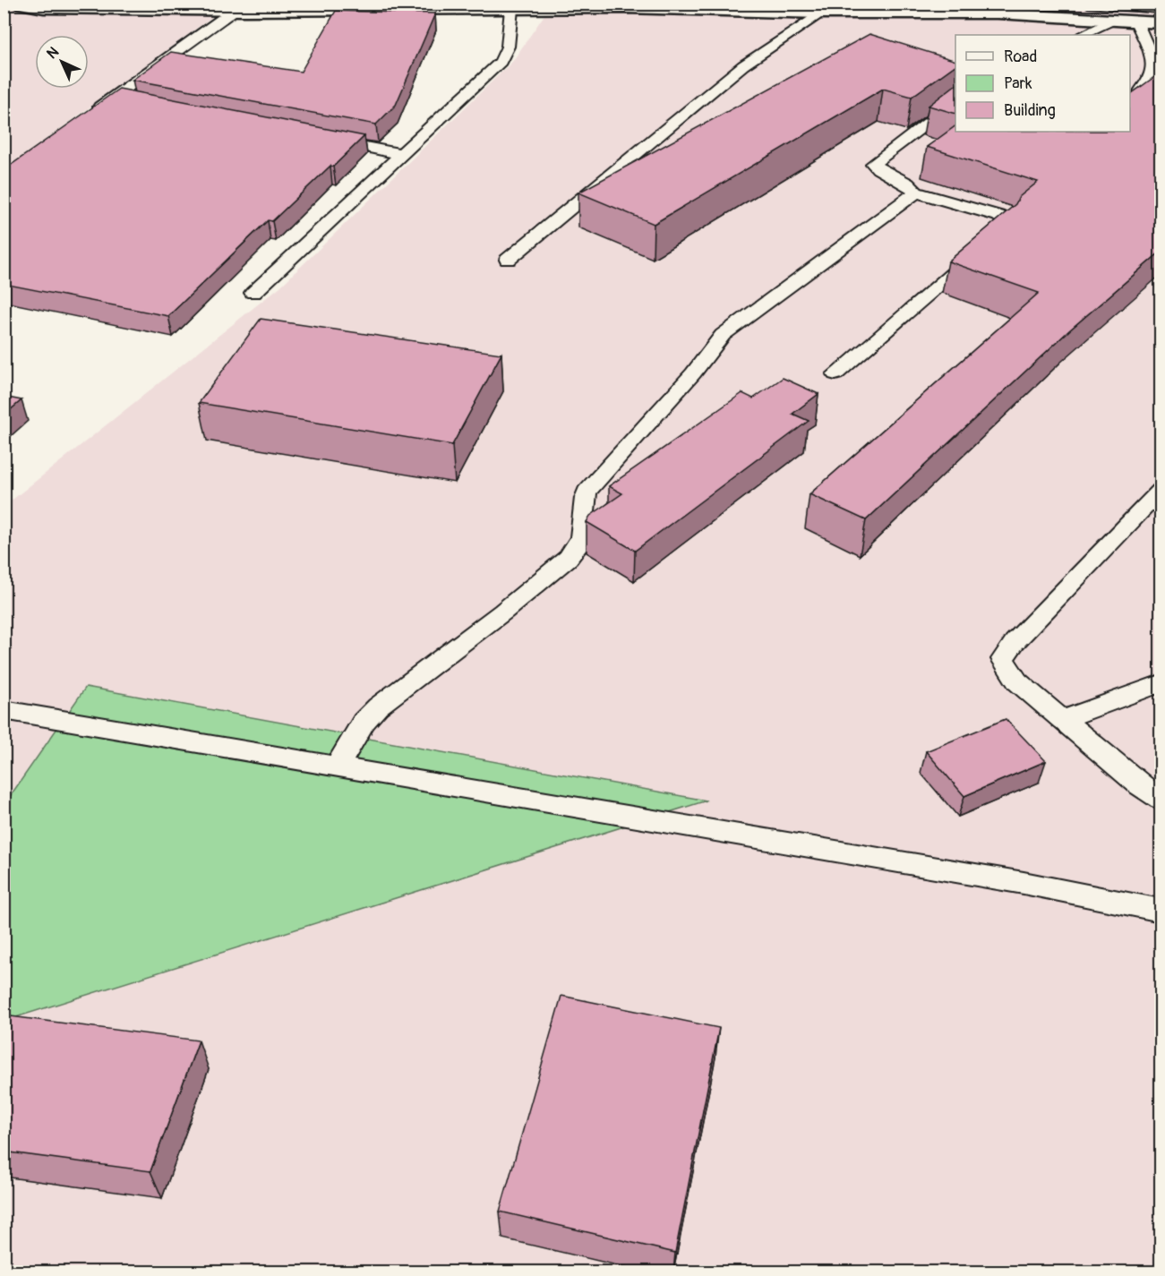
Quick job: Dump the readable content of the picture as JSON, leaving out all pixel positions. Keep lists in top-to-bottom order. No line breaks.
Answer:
{"legend":["Road","Park","Building"],"north":"top left"}
